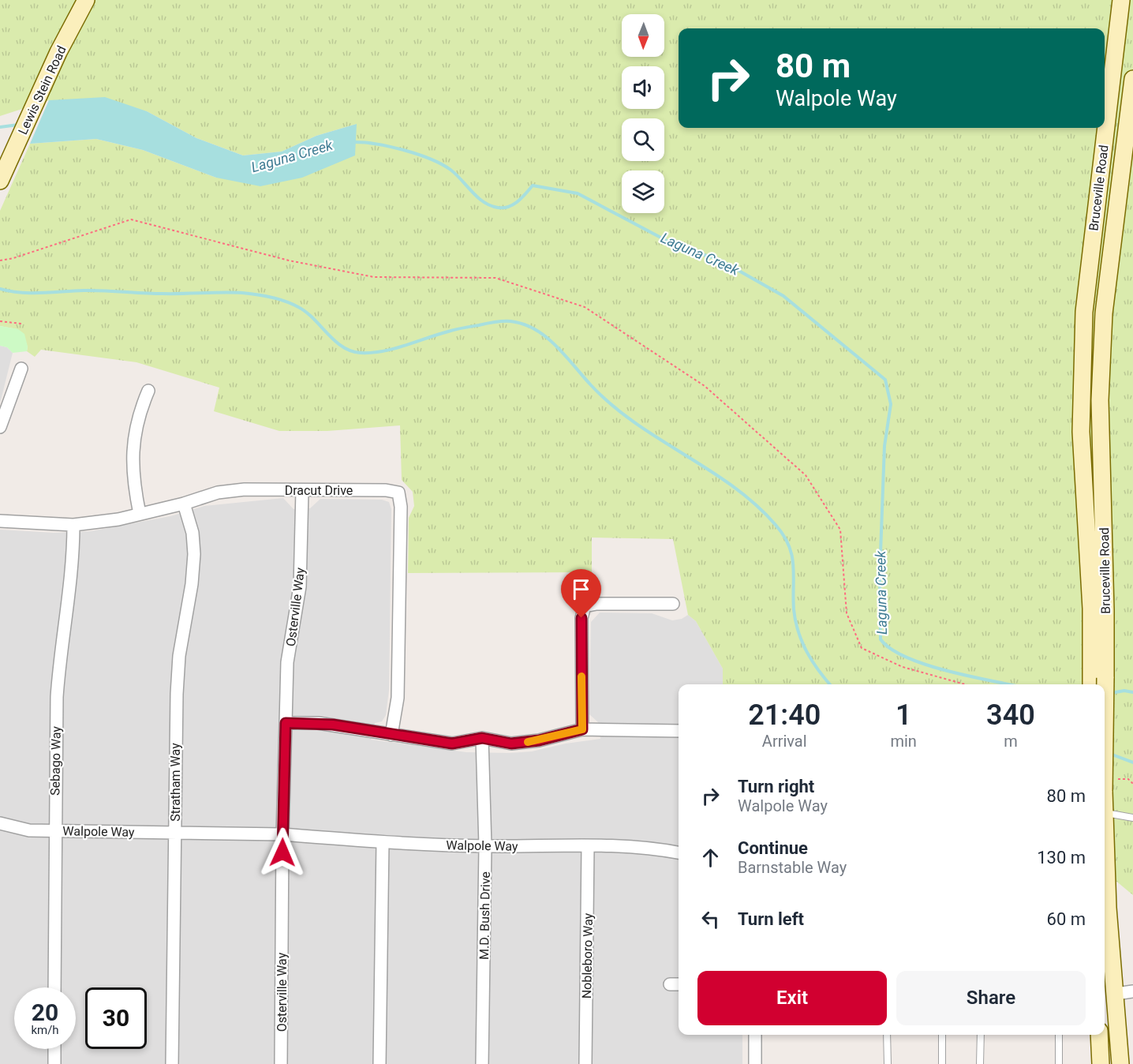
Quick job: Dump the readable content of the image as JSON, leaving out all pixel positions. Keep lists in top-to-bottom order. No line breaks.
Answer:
{"streets":{"main road":["Lewis Stein Road","Bruceville Road"],"street":["Dracut Drive","Osterville Way","Sebago Way","Stratham Way","Walpole Way","M.D. Bush Drive","Nobleboro Way"]},"crossings":[["Dracut Drive","Osterville Way"],["Dracut Drive","Sebago Way"],["Dracut Drive","Stratham Way"],["Osterville Way","Walpole Way"],["Sebago Way","Walpole Way"],["Stratham Way","Walpole Way"],["Walpole Way","M.D. Bush Drive"],["Walpole Way","Nobleboro Way"]],"water":["Laguna Creek"],"north":"bottom","page":{"turn":["80 m","Walpole Way"],"eta":["21:40","Arrival","1","min","340","m"],"list":[{"name":"Turn right","note":"Walpole Way","value":"80 m"},{"name":"Continue","note":"Barnstable Way","value":"130 m"},{"name":"Turn left","value":"60 m"}],"buttons":["Exit","Share"],"speed":"20 km/h","limit":"30"}}
